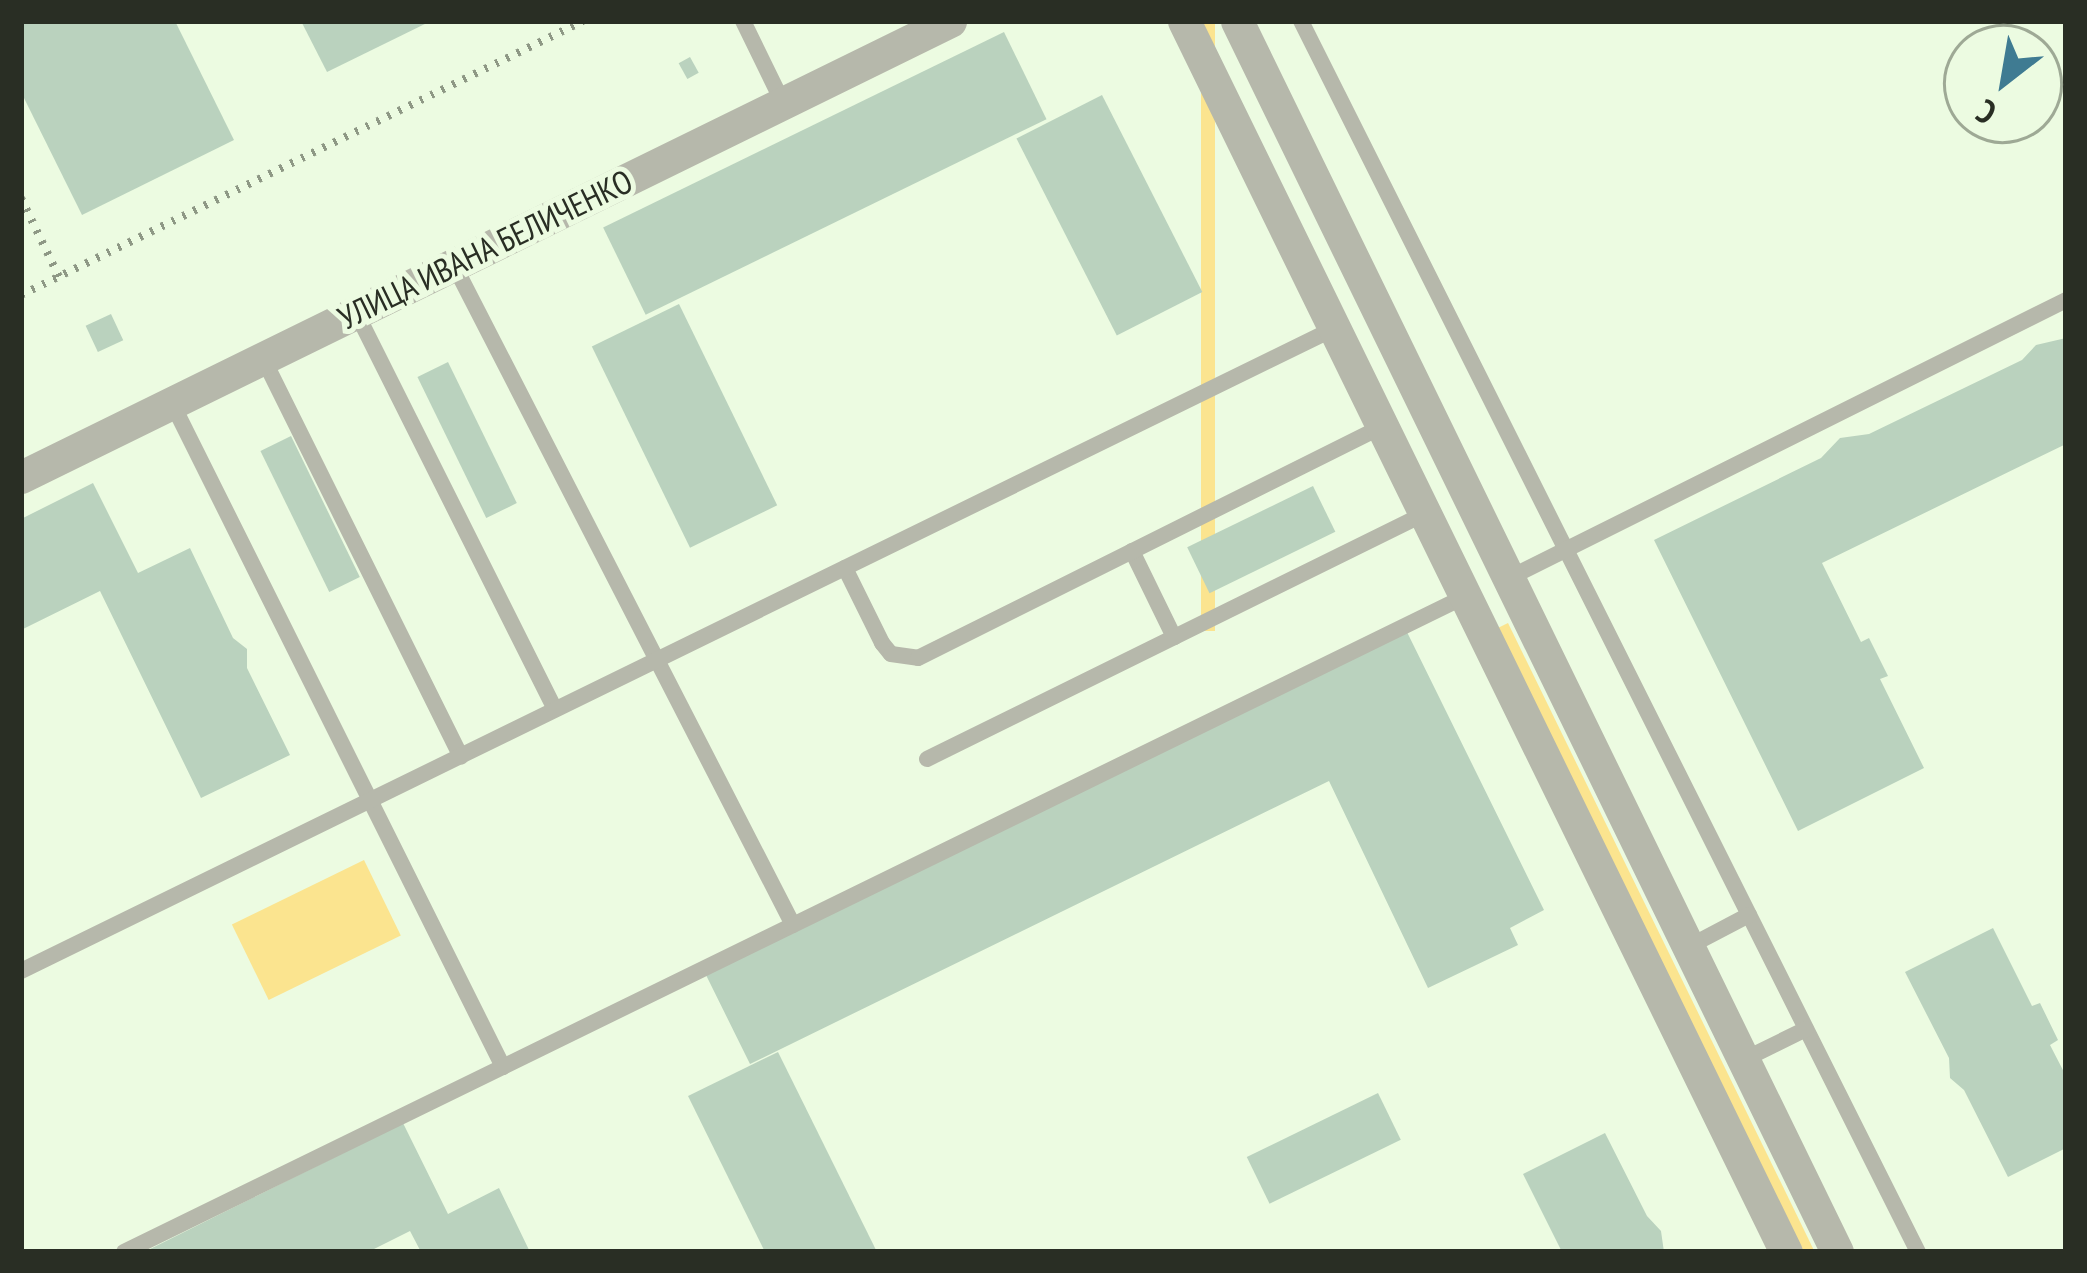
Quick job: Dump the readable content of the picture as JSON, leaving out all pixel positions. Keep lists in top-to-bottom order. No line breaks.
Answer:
{"streets":{"street":["УЛИЦА ИВАНА БЕЛИЧЕНКО"]},"north":"bottom left"}
